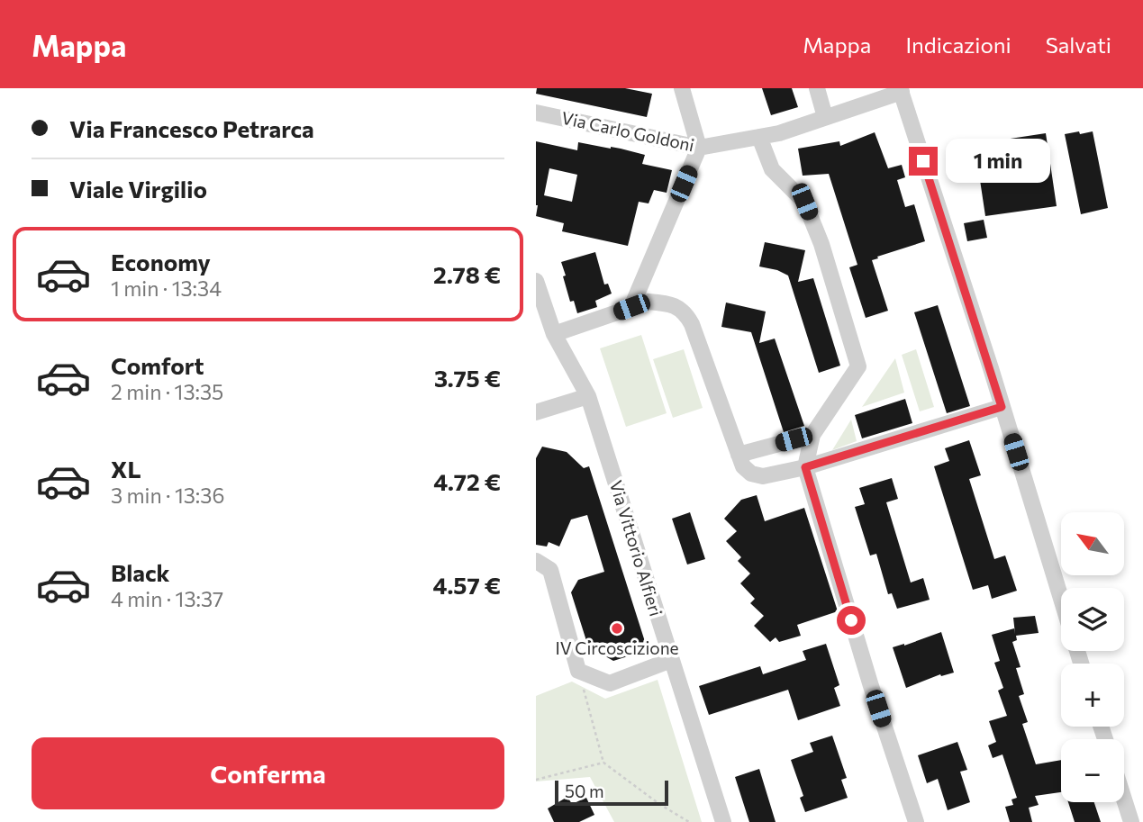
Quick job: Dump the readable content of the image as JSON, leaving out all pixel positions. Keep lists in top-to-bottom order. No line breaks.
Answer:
{"streets":{"street":["Via Carlo Goldoni","Via Vittorio Alfieri"]},"places":["IV Circoscizione"],"scale_bar":"50 m","north":"top left","page":{"header":"Mappa","nav":["Mappa","Indicazioni","Salvati"],"banner":["Via Francesco Petrarca","Viale Virgilio"],"bubble":"1 min","list":[{"name":"Economy","note":"1 min · 13:34","value":"2.78 €"},{"name":"Comfort","note":"2 min · 13:35","value":"3.75 €"},{"name":"XL","note":"3 min · 13:36","value":"4.72 €"},{"name":"Black","note":"4 min · 13:37","value":"4.57 €"}],"map_buttons":["+","−"],"buttons":"Conferma","scale":"50 m"}}
